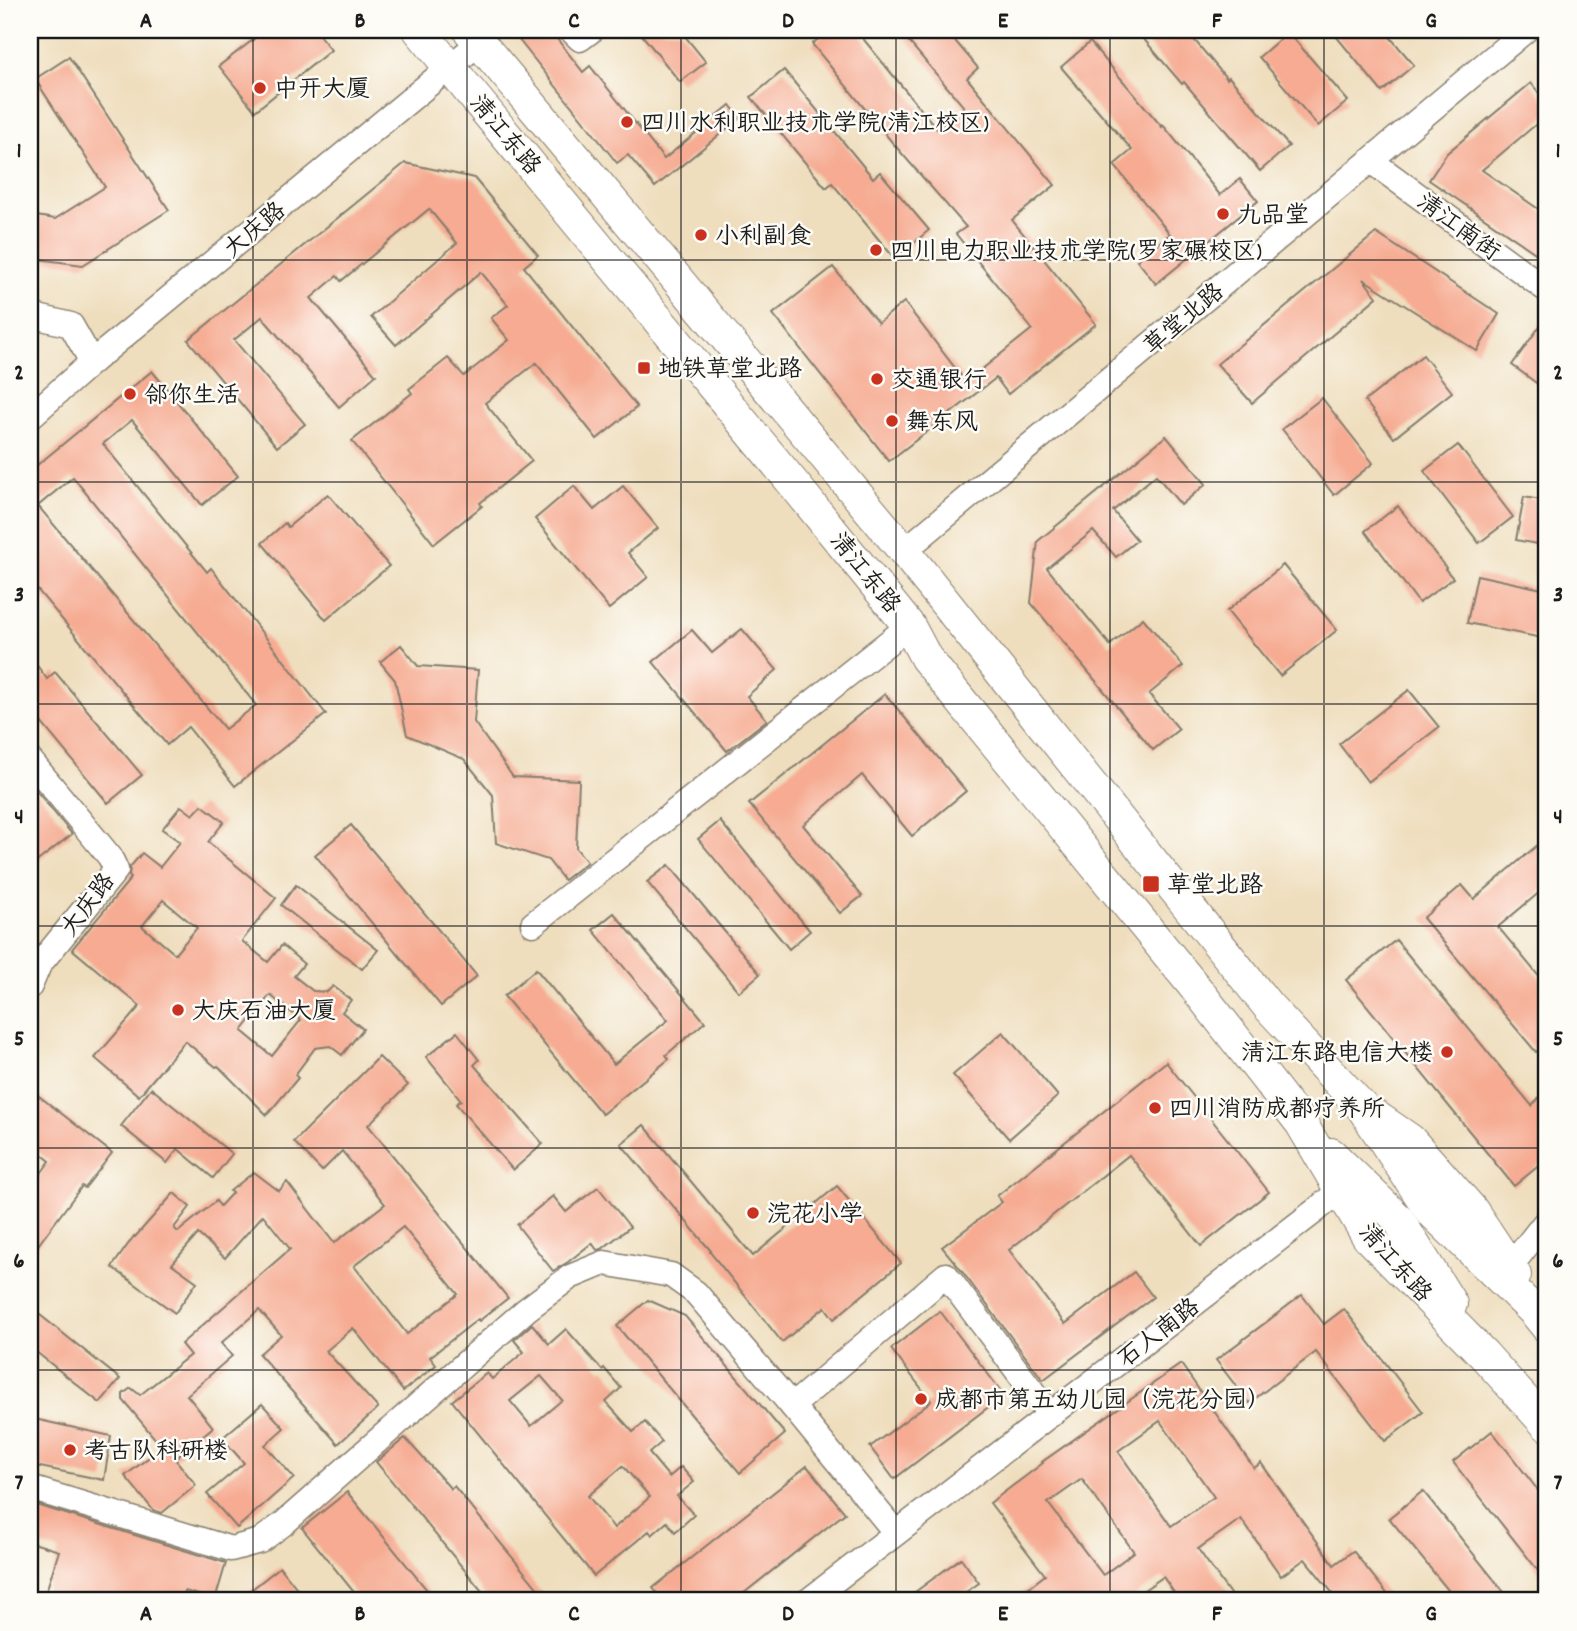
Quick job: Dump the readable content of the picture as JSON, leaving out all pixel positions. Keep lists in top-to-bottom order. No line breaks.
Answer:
{"streets":{"main road":["清江东路"],"street":["清江南街","大庆路","草堂北路","石人南路"]},"crossings":[["清江东路","大庆路"],["清江东路","草堂北路"],["清江东路","石人南路"],["清江南街","草堂北路"]],"places":{"other":["中开大厦","四川水利职业技术学院(清江校区)","九品堂","小利副食","四川电力职业技术学院(罗家碾校区)","交通银行","邻你生活","舞东风","大庆石油大厦","清江东路电信大楼","四川消防成都疗养所","浣花小学","成都市第五幼儿园（浣花分园）","考古队科研楼"],"transit":["地铁草堂北路","草堂北路"]},"grid":{"columns":["A","B","C","D","E","F","G"],"rows":["1","2","3","4","5","6","7"]}}
